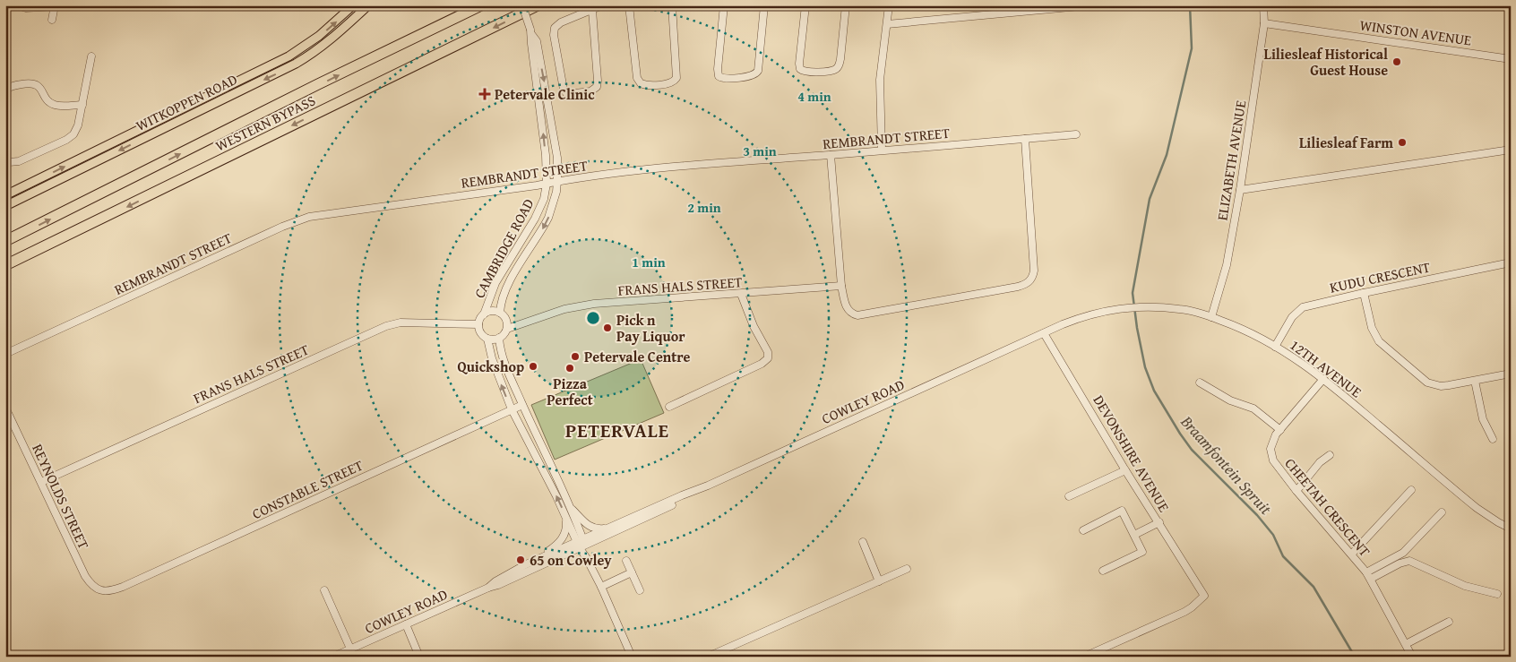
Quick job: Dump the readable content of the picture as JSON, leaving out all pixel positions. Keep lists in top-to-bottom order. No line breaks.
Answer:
{"streets":{"highway":["WESTERN BYPASS"],"main road":["WITKOPPEN ROAD"],"street":["WINSTON AVENUE","REMBRANDT STREET","ELIZABETH AVENUE","CAMBRIDGE ROAD","KUDU CRESCENT","FRANS HALS STREET","12TH AVENUE","COWLEY ROAD","DEVONSHIRE AVENUE","CONSTABLE STREET","REYNOLDS STREET","CHEETAH CRESCENT"]},"crossings":[["WINSTON AVENUE","ELIZABETH AVENUE"],["REMBRANDT STREET","CAMBRIDGE ROAD"],["ELIZABETH AVENUE","12TH AVENUE"],["CAMBRIDGE ROAD","FRANS HALS STREET"],["KUDU CRESCENT","12TH AVENUE"],["FRANS HALS STREET","REYNOLDS STREET"],["12TH AVENUE","COWLEY ROAD"],["12TH AVENUE","DEVONSHIRE AVENUE"],["12TH AVENUE","CHEETAH CRESCENT"],["COWLEY ROAD","DEVONSHIRE AVENUE"],["CONSTABLE STREET","REYNOLDS STREET"]],"districts":["PETERVALE"],"water":["Braamfontein Spruit"],"places":{"other":["Liliesleaf Historical Guest House","Liliesleaf Farm","Pick n Pay Liquor","Petervale Centre","Quickshop","Pizza Perfect","65 on Cowley"],"health":["Petervale Clinic"]},"rings":["4 min","3 min","2 min","1 min"]}
